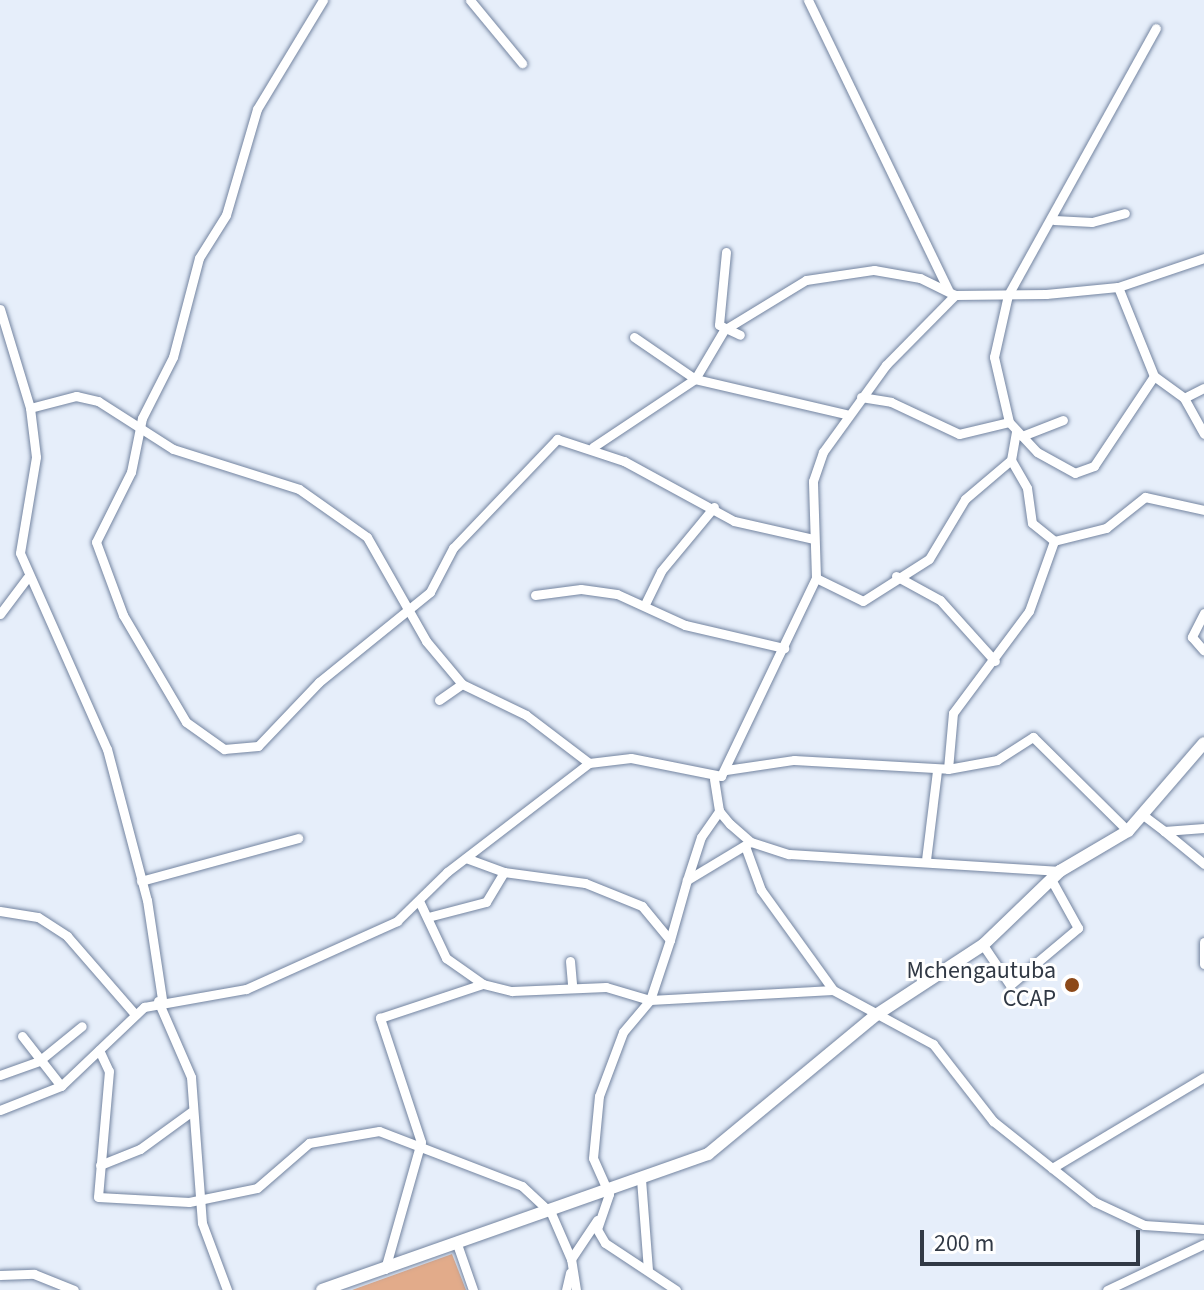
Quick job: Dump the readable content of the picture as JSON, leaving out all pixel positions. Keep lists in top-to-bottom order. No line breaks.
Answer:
{"places":["Mchengautuba CCAP"],"scale_bar":"200 m"}
